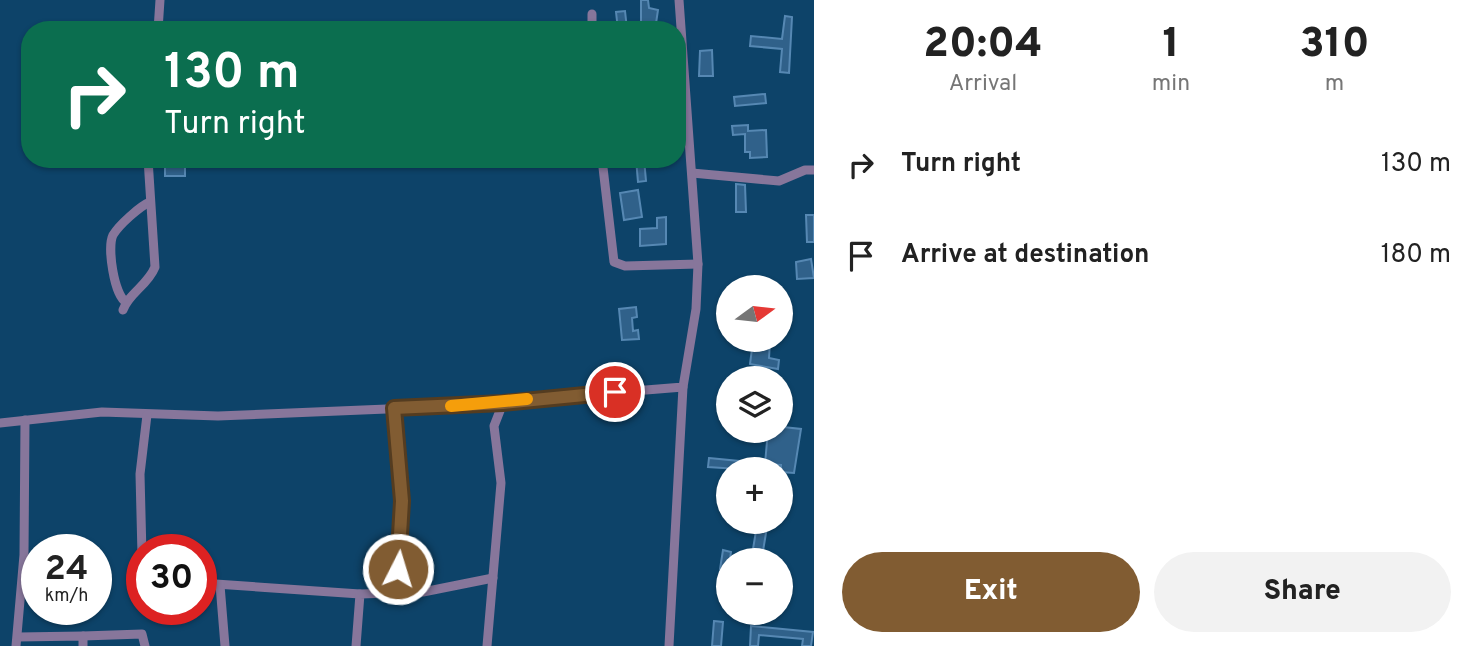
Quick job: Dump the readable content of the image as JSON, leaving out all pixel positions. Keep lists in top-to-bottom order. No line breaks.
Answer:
{"north":"right","page":{"eta":["20:04","Arrival","1","min","310","m"],"turn":["130 m","Turn right"],"list":[{"name":"Turn right","value":"130 m"},{"name":"Arrive at destination","value":"180 m"}],"map_buttons":["+","−"],"speed":"24 km/h","limit":"30","buttons":["Exit","Share"]}}
